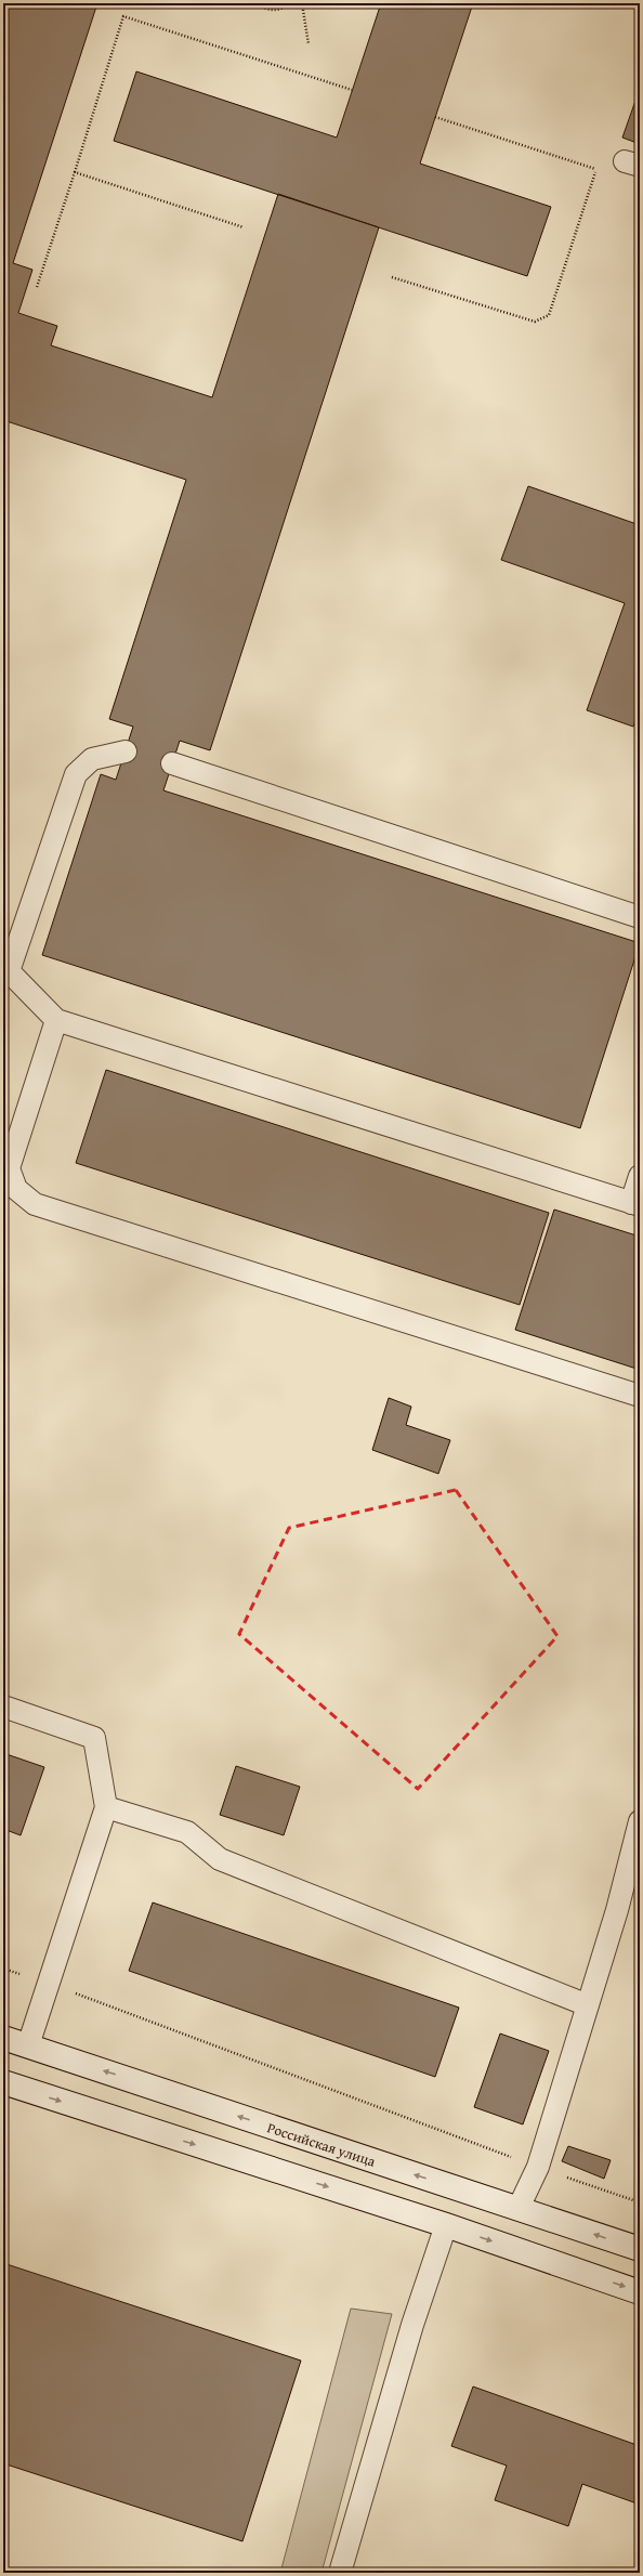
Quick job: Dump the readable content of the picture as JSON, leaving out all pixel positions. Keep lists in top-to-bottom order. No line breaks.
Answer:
{"streets":{"main road":["Российская улица"]}}
